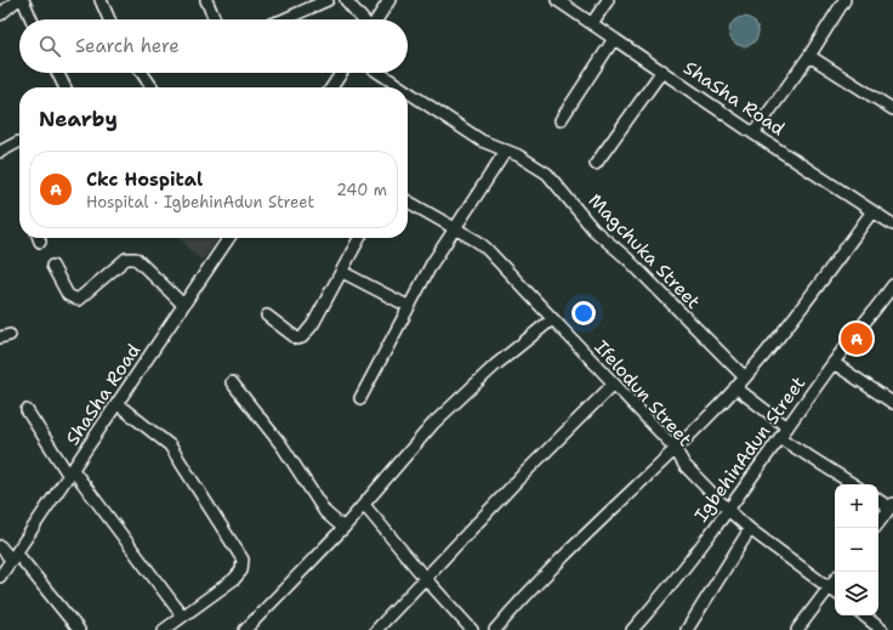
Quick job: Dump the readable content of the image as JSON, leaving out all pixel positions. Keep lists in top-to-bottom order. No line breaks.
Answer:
{"streets":{"street":["ShaSha Road","Magchuka Street","Ifelodun Street","IgbehinAdun Street"]},"crossings":[["Ifelodun Street","IgbehinAdun Street"]],"page":{"search":"Search here","heading":"Nearby","list":[{"mark":"A","name":"Ckc Hospital","note":"Hospital · IgbehinAdun Street","value":"240 m"}],"pins":"A","map_buttons":["+","−"]}}
